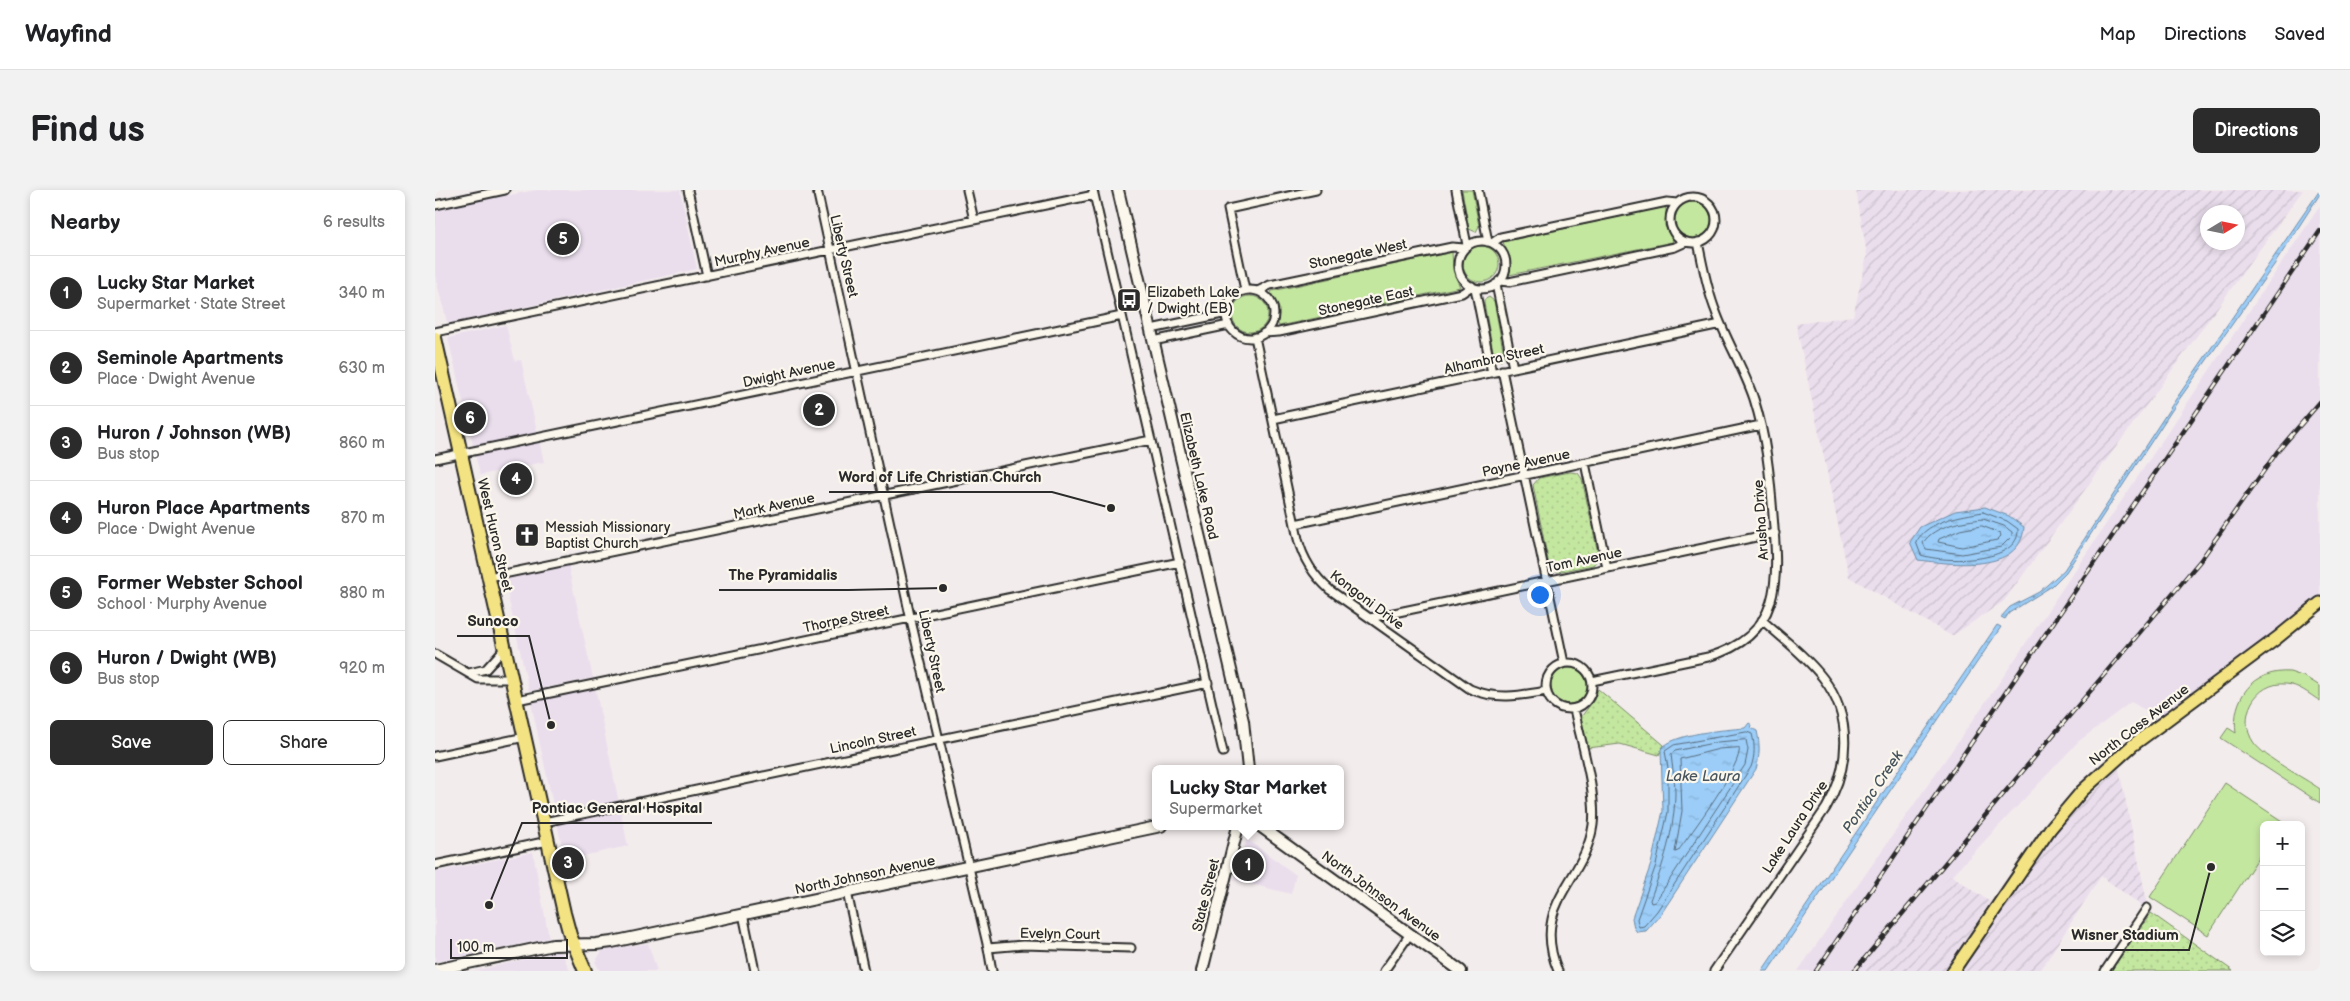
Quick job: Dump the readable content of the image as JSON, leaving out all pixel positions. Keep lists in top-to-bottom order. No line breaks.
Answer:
{"streets":{"highway":["West Huron Street"],"main road":["North Cass Avenue"],"street":["Murphy Avenue","Stonegate West","Liberty Street","Stonegate East","Alhambra Street","Dwight Avenue","Payne Avenue","Elizabeth Lake Road","Mark Avenue","Arusha Drive","Tom Avenue","Kongoni Drive","Thorpe Street","Lincoln Street","Lake Laura Drive","North Johnson Avenue","State Street","Evelyn Court"]},"crossings":[["Murphy Avenue","Liberty Street"],["Stonegate West","Stonegate East"],["Stonegate West","Kongoni Drive"],["Liberty Street","Dwight Avenue"],["Liberty Street","Mark Avenue"],["Liberty Street","Thorpe Street"],["Liberty Street","Lincoln Street"],["Liberty Street","North Johnson Avenue"],["Liberty Street","Evelyn Court"],["Stonegate East","Kongoni Drive"],["Alhambra Street","Arusha Drive"],["Alhambra Street","Kongoni Drive"],["Dwight Avenue","West Huron Street"],["Payne Avenue","Arusha Drive"],["Payne Avenue","Kongoni Drive"],["Mark Avenue","West Huron Street"],["Arusha Drive","Tom Avenue"],["Arusha Drive","Kongoni Drive"],["Arusha Drive","Lake Laura Drive"],["West Huron Street","Thorpe Street"],["West Huron Street","Lincoln Street"],["West Huron Street","North Johnson Avenue"],["Tom Avenue","Kongoni Drive"]],"water":["Lake Laura","Pontiac Creek"],"places":{"bus stop":["Elizabeth Lake / Dwight (EB)"],"other":["Word of Life Christian Church","The Pyramidalis","Sunoco","Wisner Stadium","Pontiac General Hospital"],"church":["Messiah Missionary Baptist Church"]},"scale_bar":"100 m","north":"right","page":{"header":"Wayfind","nav":["Map","Directions","Saved"],"buttons":["Directions",["Save","Share"]],"title":"Find us","heading":["Nearby","6 results"],"pins":["5","2","6","4","3","1"],"list":[{"mark":"1","name":"Lucky Star Market","note":"Supermarket · State Street","value":"340 m"},{"mark":"2","name":"Seminole Apartments","note":"Place · Dwight Avenue","value":"630 m"},{"mark":"3","name":"Huron / Johnson (WB)","note":"Bus stop","value":"860 m"},{"mark":"4","name":"Huron Place Apartments","note":"Place · Dwight Avenue","value":"870 m"},{"mark":"5","name":"Former Webster School","note":"School · Murphy Avenue","value":"880 m"},{"mark":"6","name":"Huron / Dwight (WB)","note":"Bus stop","value":"920 m"}],"popup":["Lucky Star Market","Supermarket"],"map_buttons":["+","−"],"scale":"100 m"}}
